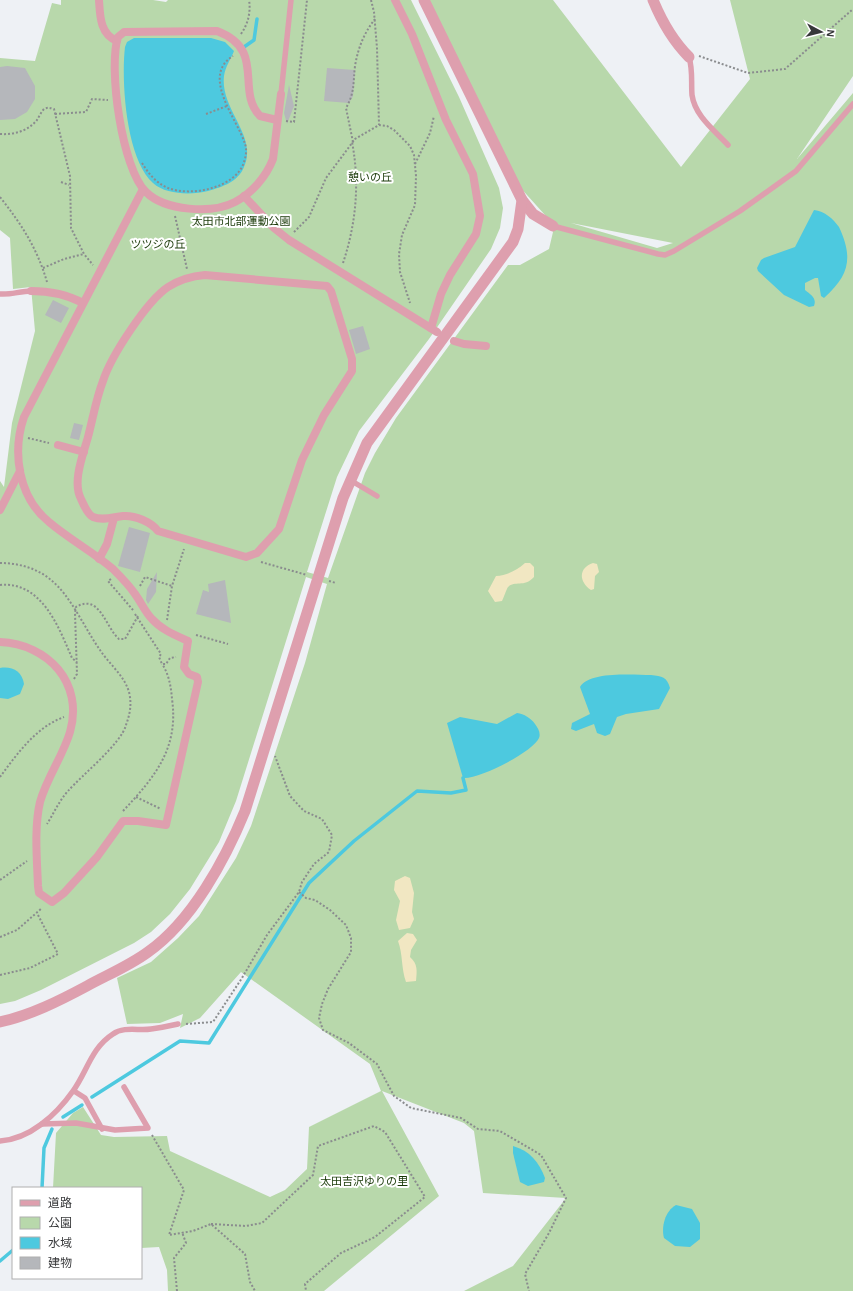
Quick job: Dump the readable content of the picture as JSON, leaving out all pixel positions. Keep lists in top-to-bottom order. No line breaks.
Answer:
{"parks":["憩いの丘","太田市北部運動公園","ツツジの丘","太田吉沢ゆりの里"],"legend":["道路","公園","水域","建物"],"north":"right"}
